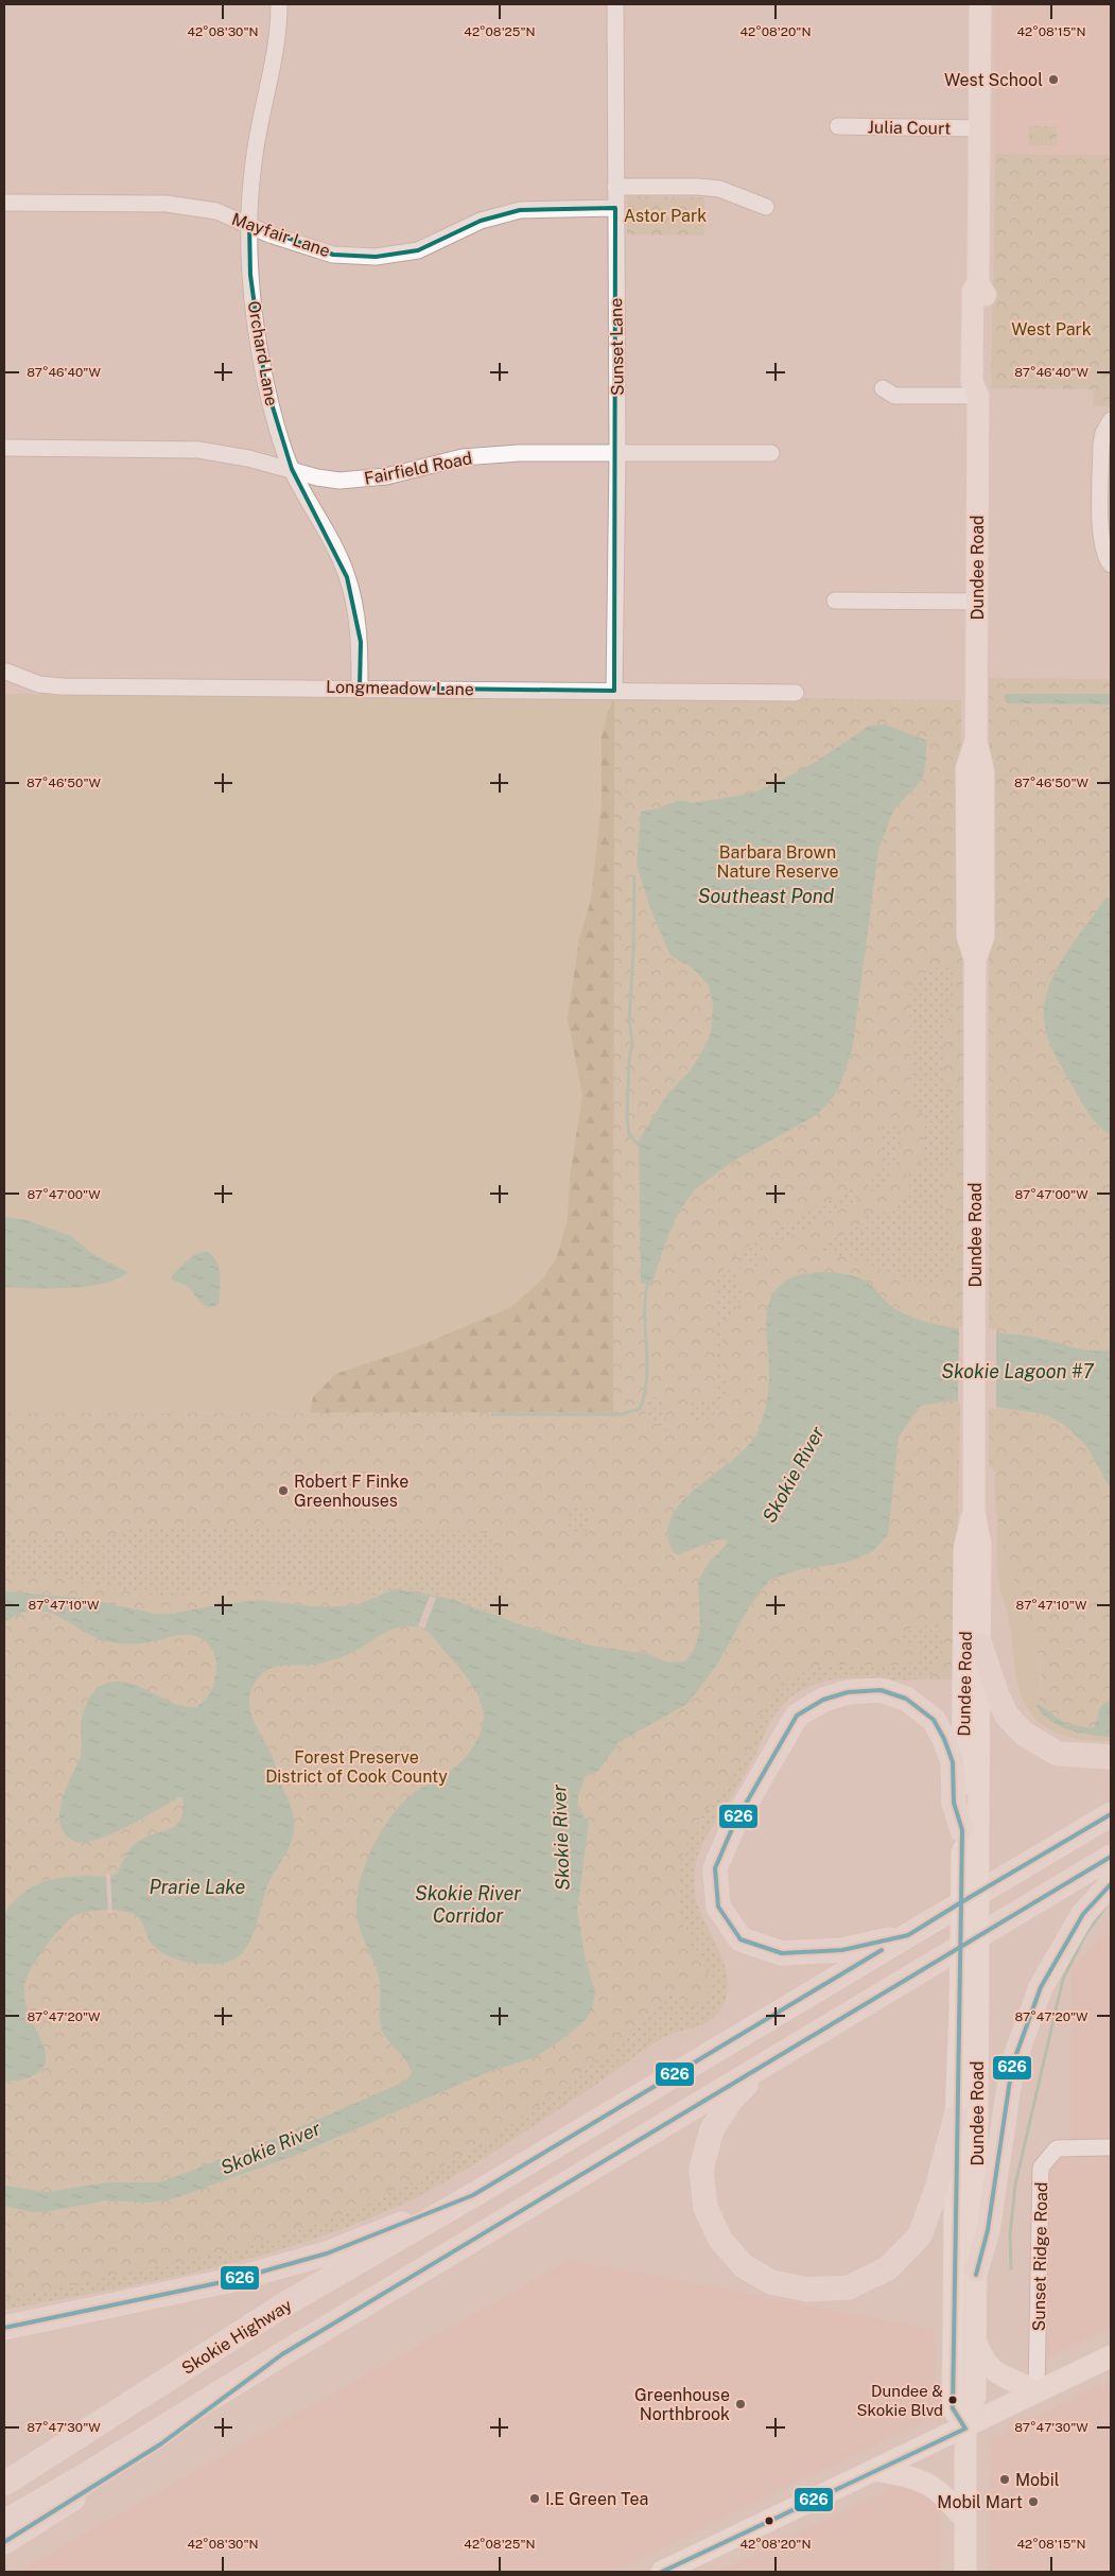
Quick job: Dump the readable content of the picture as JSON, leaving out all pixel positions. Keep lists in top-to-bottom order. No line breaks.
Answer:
{"streets":{"highway":["Skokie Highway"],"main road":["Dundee Road"],"street":["Julia Court","Mayfair Lane","Sunset Lane","Orchard Lane","Fairfield Road","Longmeadow Lane","Sunset Ridge Road"]},"crossings":[["Julia Court","Dundee Road"],["Mayfair Lane","Sunset Lane"],["Mayfair Lane","Orchard Lane"],["Sunset Lane","Fairfield Road"],["Sunset Lane","Longmeadow Lane"],["Orchard Lane","Fairfield Road"],["Orchard Lane","Longmeadow Lane"]],"water":["Southeast Pond","Skokie Lagoon #7","Skokie River","Prarie Lake","Skokie River Corridor"],"parks":["Astor Park","West Park","Barbara Brown Nature Reserve","Forest Preserve District of Cook County"],"places":["West School","Robert F Finke Greenhouses","Dundee & Skokie Blvd","Greenhouse Northbrook","Mobil","I.E Green Tea","Mobil Mart"],"lines":["transit line 626"],"coordinates":["42°08'30\"N","42°08'25\"N","42°08'20\"N","42°08'15\"N","87°46'40\"W","87°46'50\"W","87°47'00\"W","87°47'10\"W","87°47'20\"W","87°47'30\"W"]}
